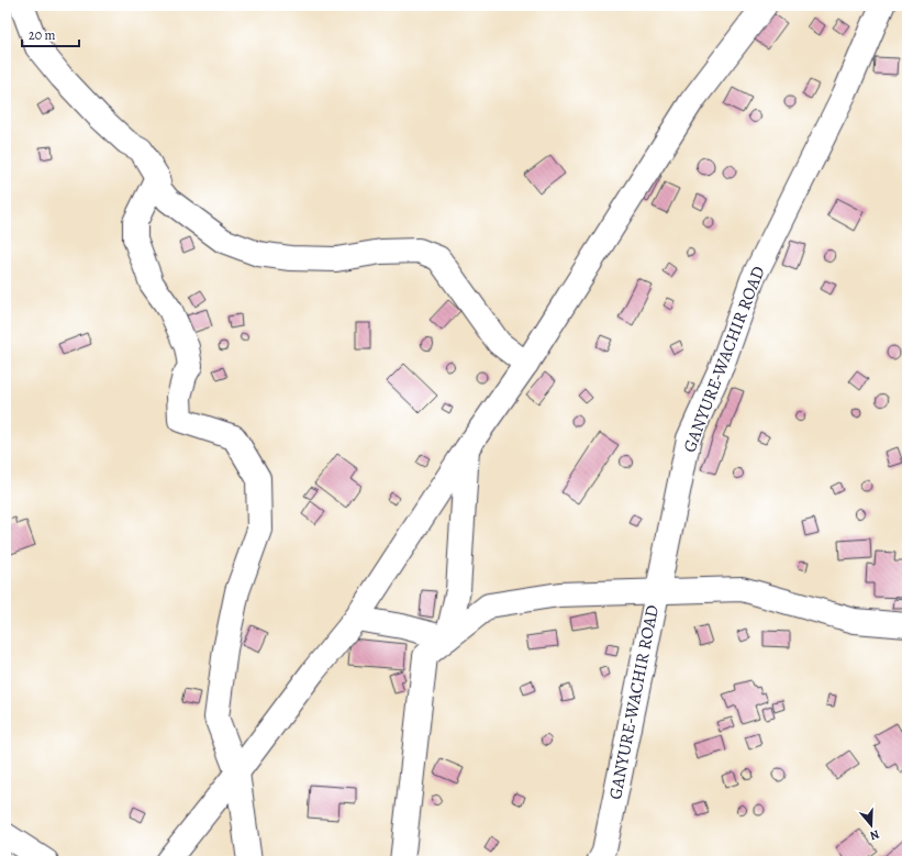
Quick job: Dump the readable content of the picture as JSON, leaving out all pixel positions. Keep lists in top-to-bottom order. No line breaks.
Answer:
{"streets":{"street":["GANYURE-WACHIR ROAD"]},"scale_bar":"20 m","north":"bottom"}
